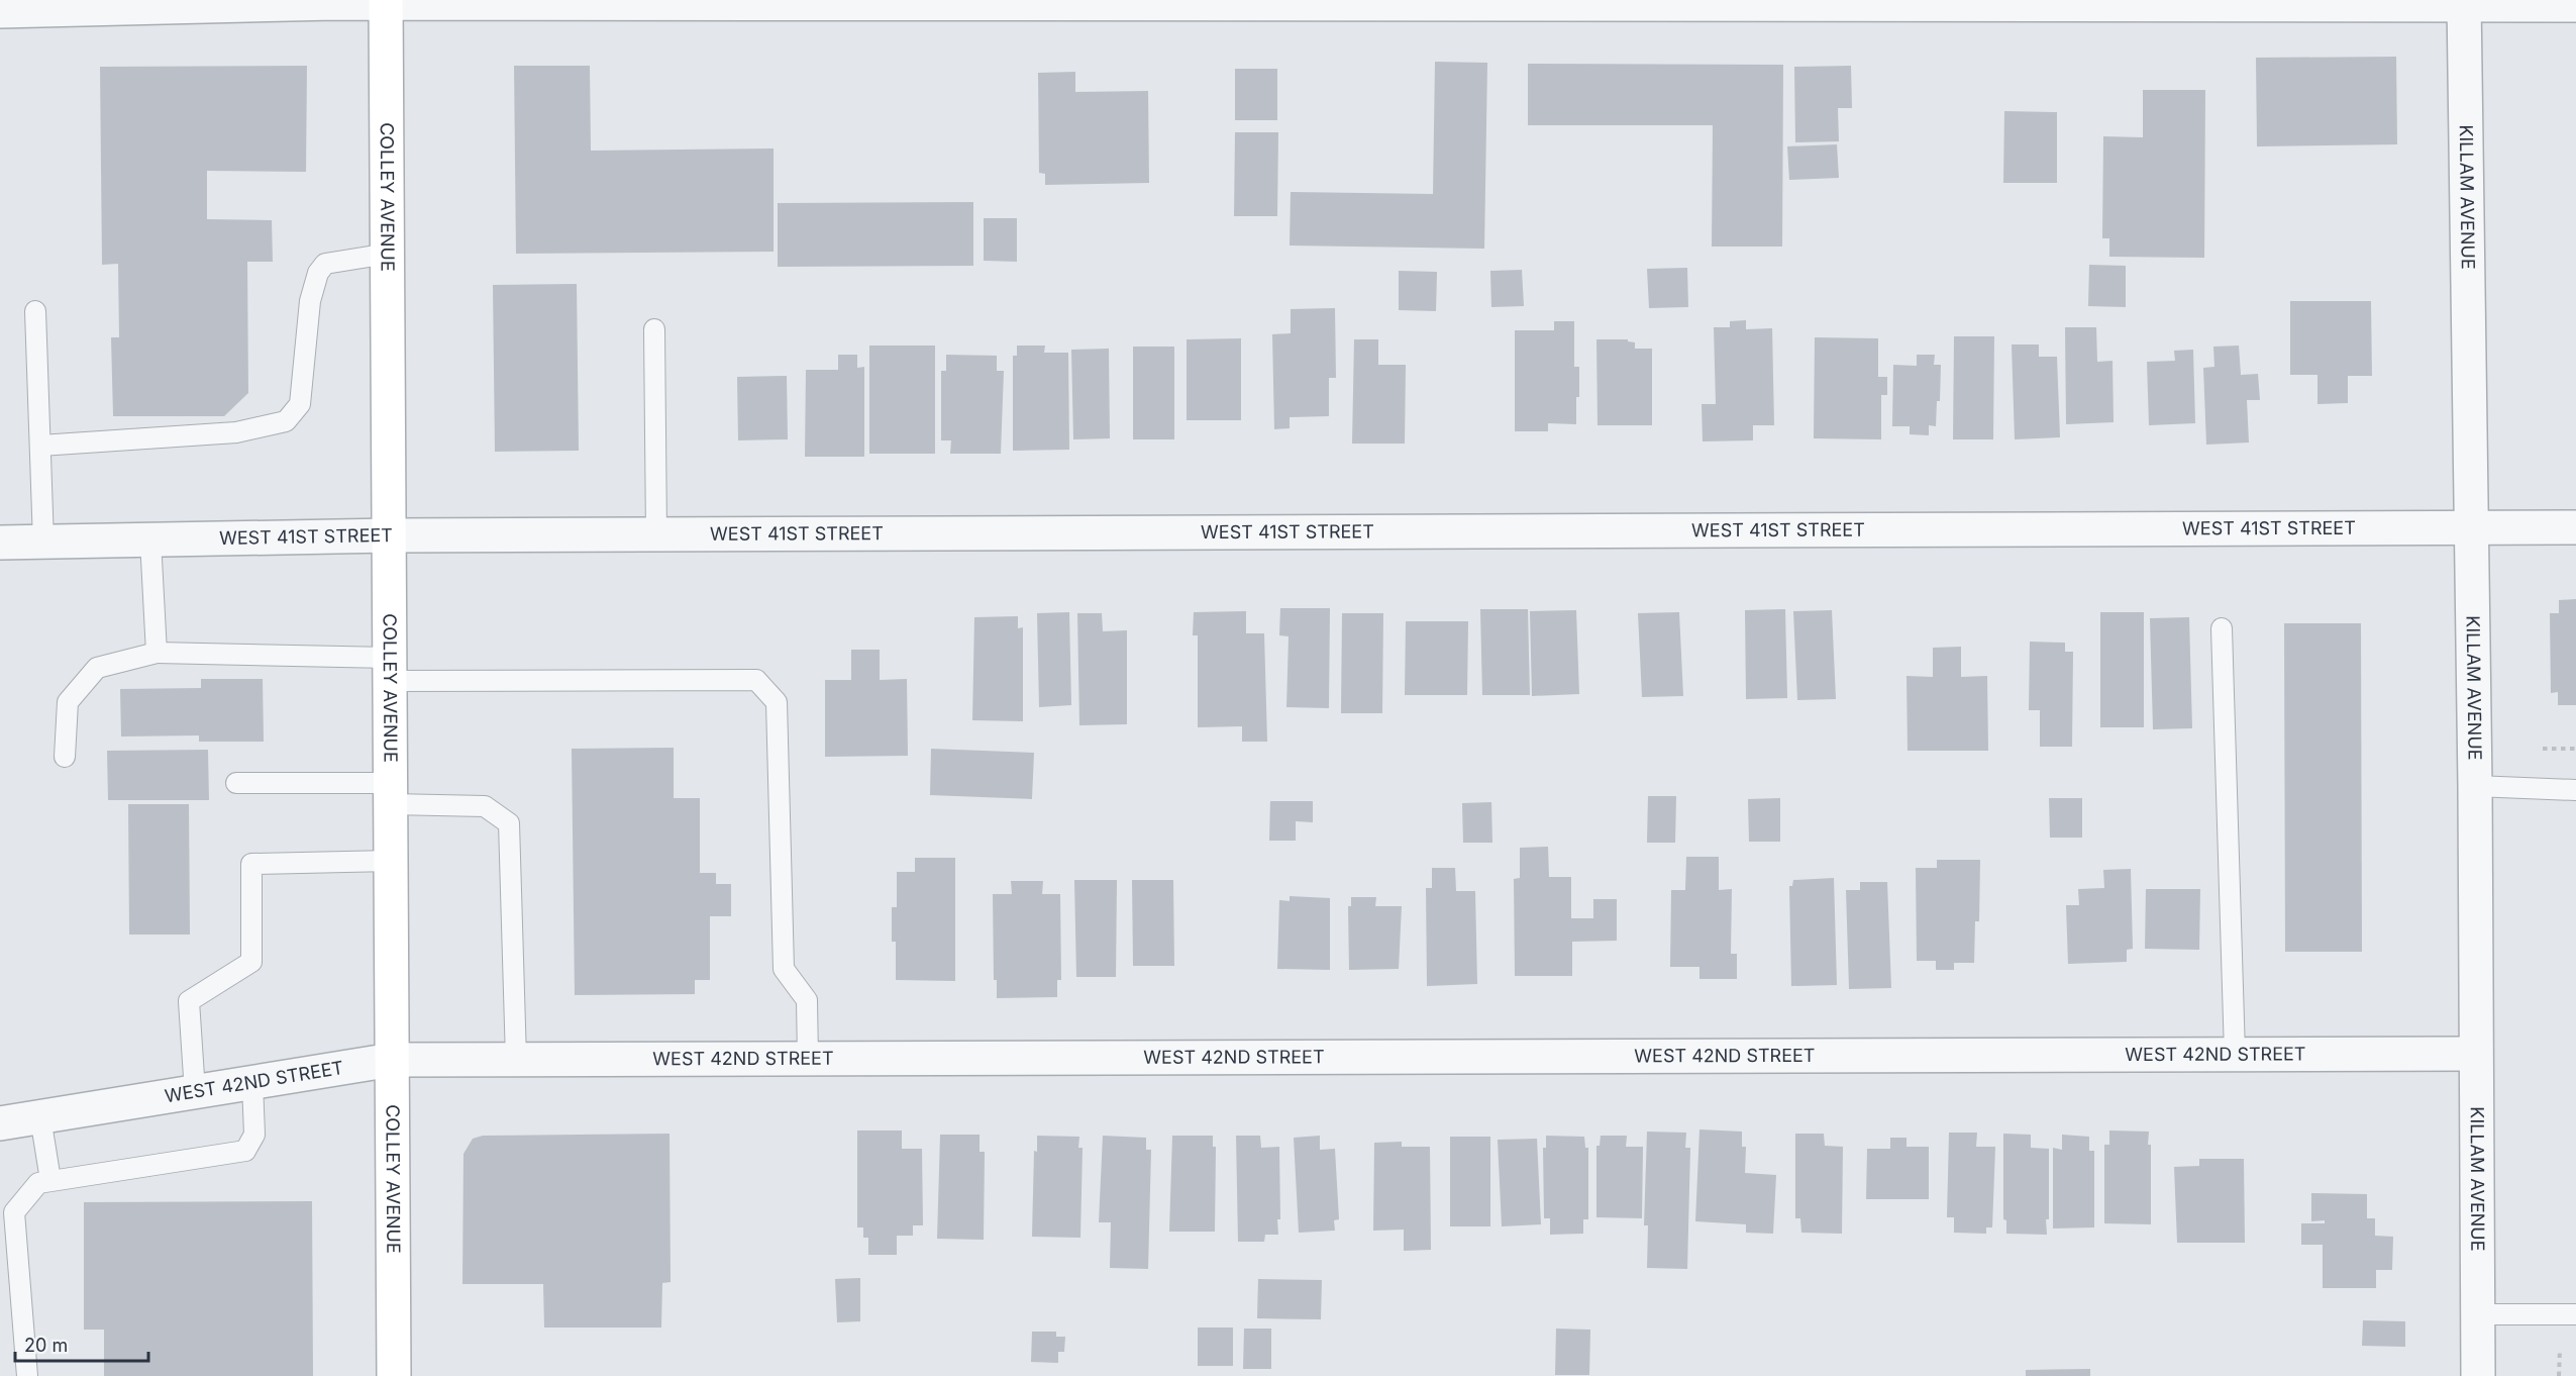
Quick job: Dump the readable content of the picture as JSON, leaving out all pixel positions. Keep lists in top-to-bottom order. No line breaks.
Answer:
{"streets":{"main road":["COLLEY AVENUE"],"street":["KILLAM AVENUE","WEST 41ST STREET","WEST 42ND STREET"]},"crossings":[["COLLEY AVENUE","WEST 41ST STREET"],["COLLEY AVENUE","WEST 42ND STREET"],["KILLAM AVENUE","WEST 41ST STREET"],["KILLAM AVENUE","WEST 42ND STREET"]],"scale_bar":"20 m"}
